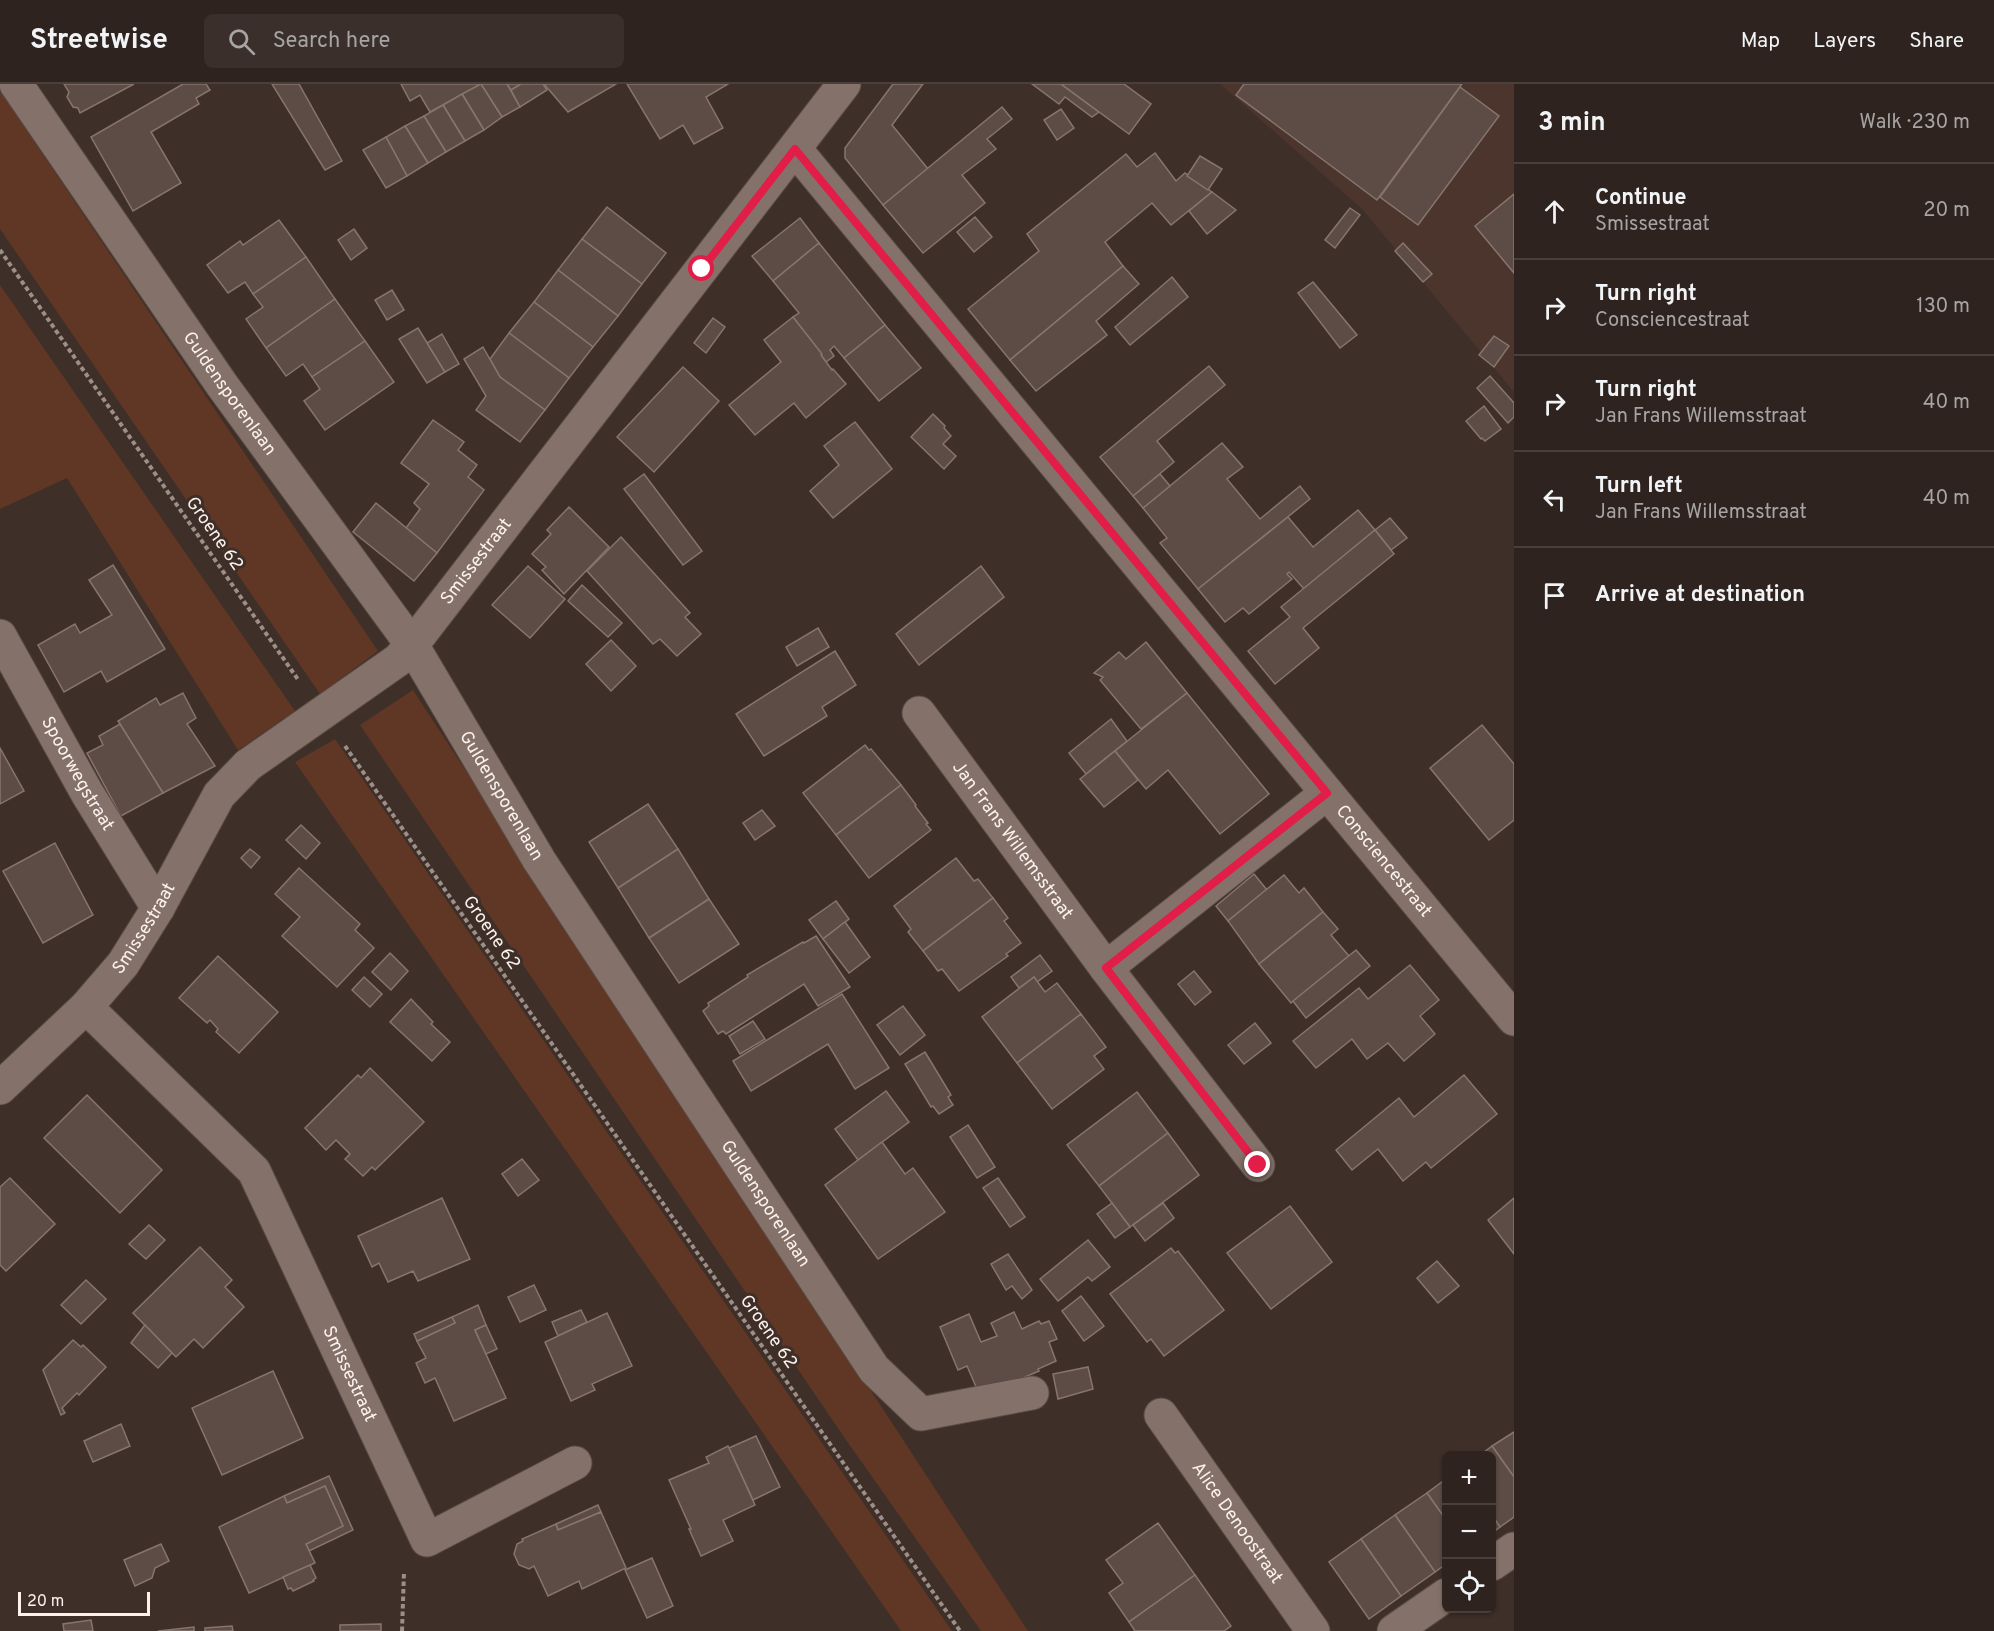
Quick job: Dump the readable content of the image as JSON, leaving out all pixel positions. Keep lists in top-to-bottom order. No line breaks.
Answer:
{"streets":{"street":["Guldensporenlaan","Smissestraat","Spoorwegstraat","Jan Frans Willemsstraat","Consciencestraat","Alice Denoostraat"],"path":["Groene 62"]},"crossings":[["Guldensporenlaan","Smissestraat"],["Smissestraat","Spoorwegstraat"],["Smissestraat","Consciencestraat"]],"scale_bar":"20 m","page":{"header":"Streetwise","search":"Search here","nav":["Map","Layers","Share"],"heading":["3 min","Walk · 230 m"],"list":[["Continue","Smissestraat","20 m"],["Turn right","Consciencestraat","130 m"],["Turn right","Jan Frans Willemsstraat","40 m"],["Turn left","Jan Frans Willemsstraat","40 m"],"Arrive at destination"],"map_buttons":["+","−"],"scale":"20 m"}}
